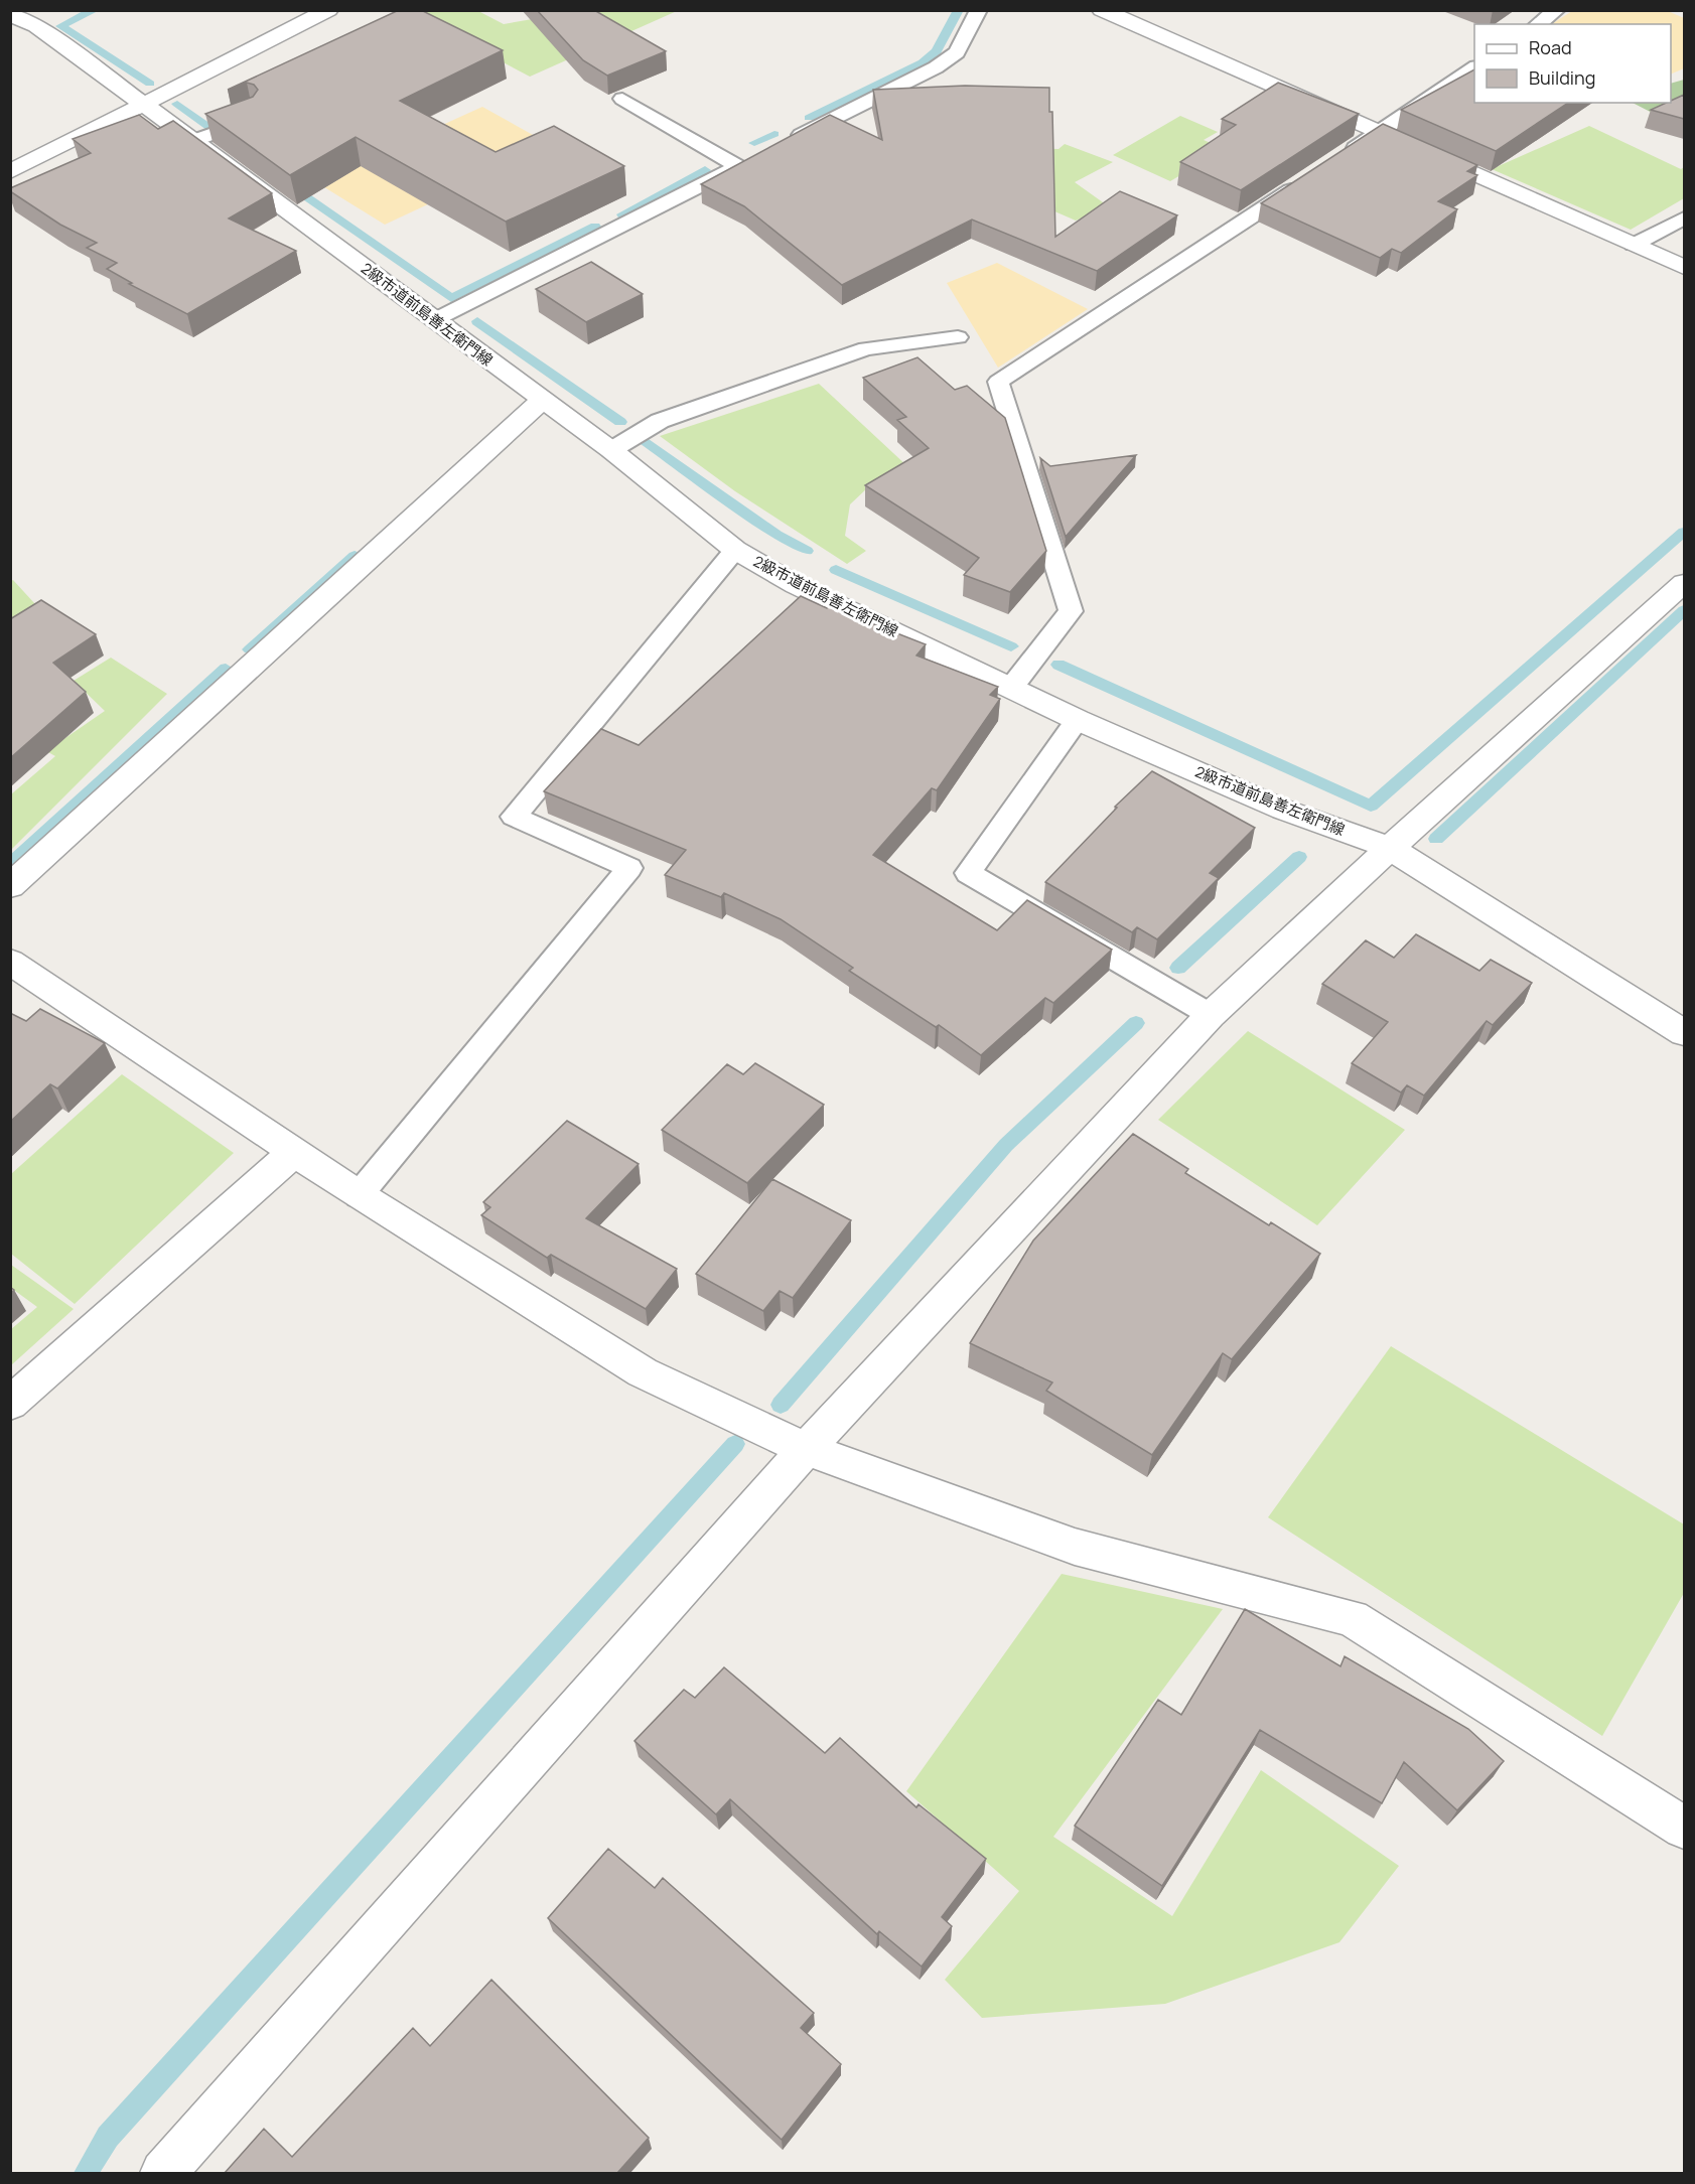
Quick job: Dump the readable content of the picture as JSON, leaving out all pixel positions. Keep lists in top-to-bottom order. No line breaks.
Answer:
{"streets":{"street":["2級市道前島善左衛門線"]},"legend":["Road","Building"]}
